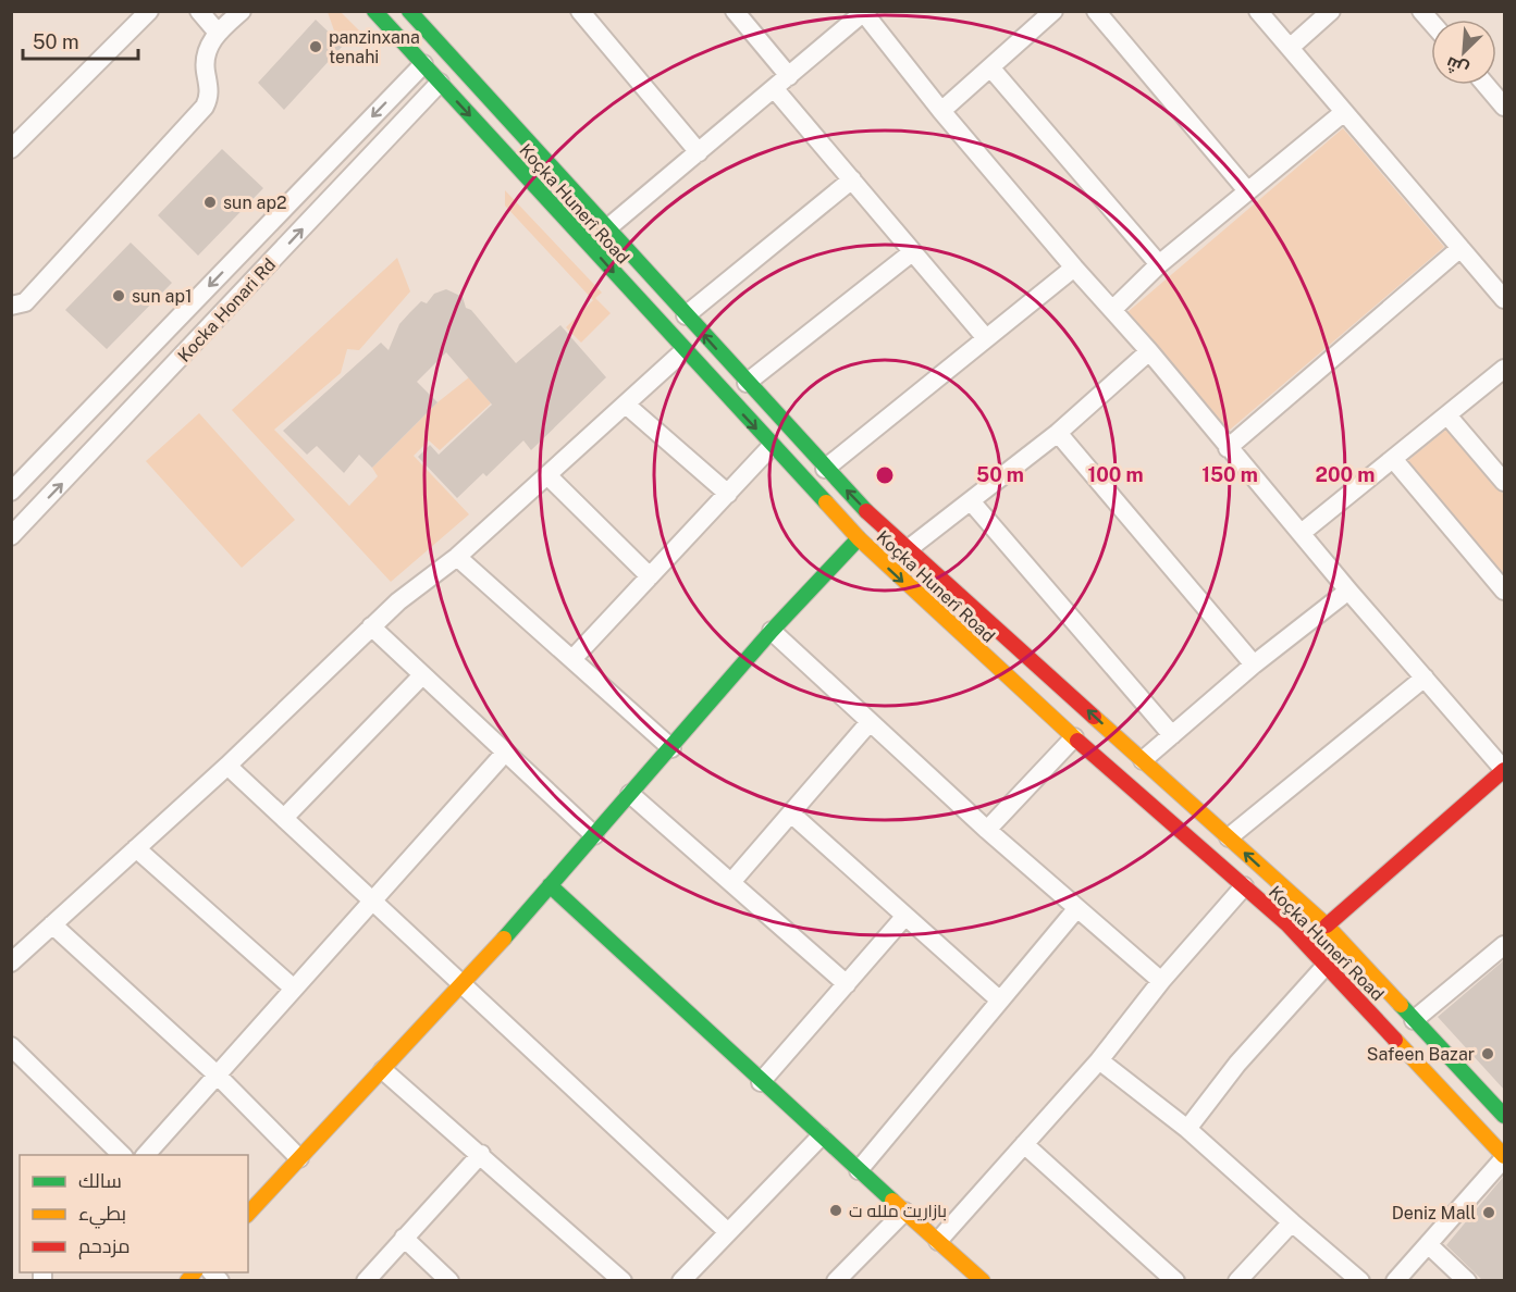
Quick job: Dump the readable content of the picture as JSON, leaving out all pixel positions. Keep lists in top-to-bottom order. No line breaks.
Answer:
{"streets":{"main road":["Koçka Hunerî Road"],"street":["Kocka Honari Rd"]},"crossings":[["Koçka Hunerî Road","Kocka Honari Rd"]],"places":["panzinxana tenahi","sun ap2","sun ap1","Safeen Bazar","بازاريت ملله ت","Deniz Mall"],"legend":["سالك","بطيء","مزدحم"],"scale_bar":"50 m","north":"bottom left","rings":["50 m","100 m","150 m","200 m"]}
